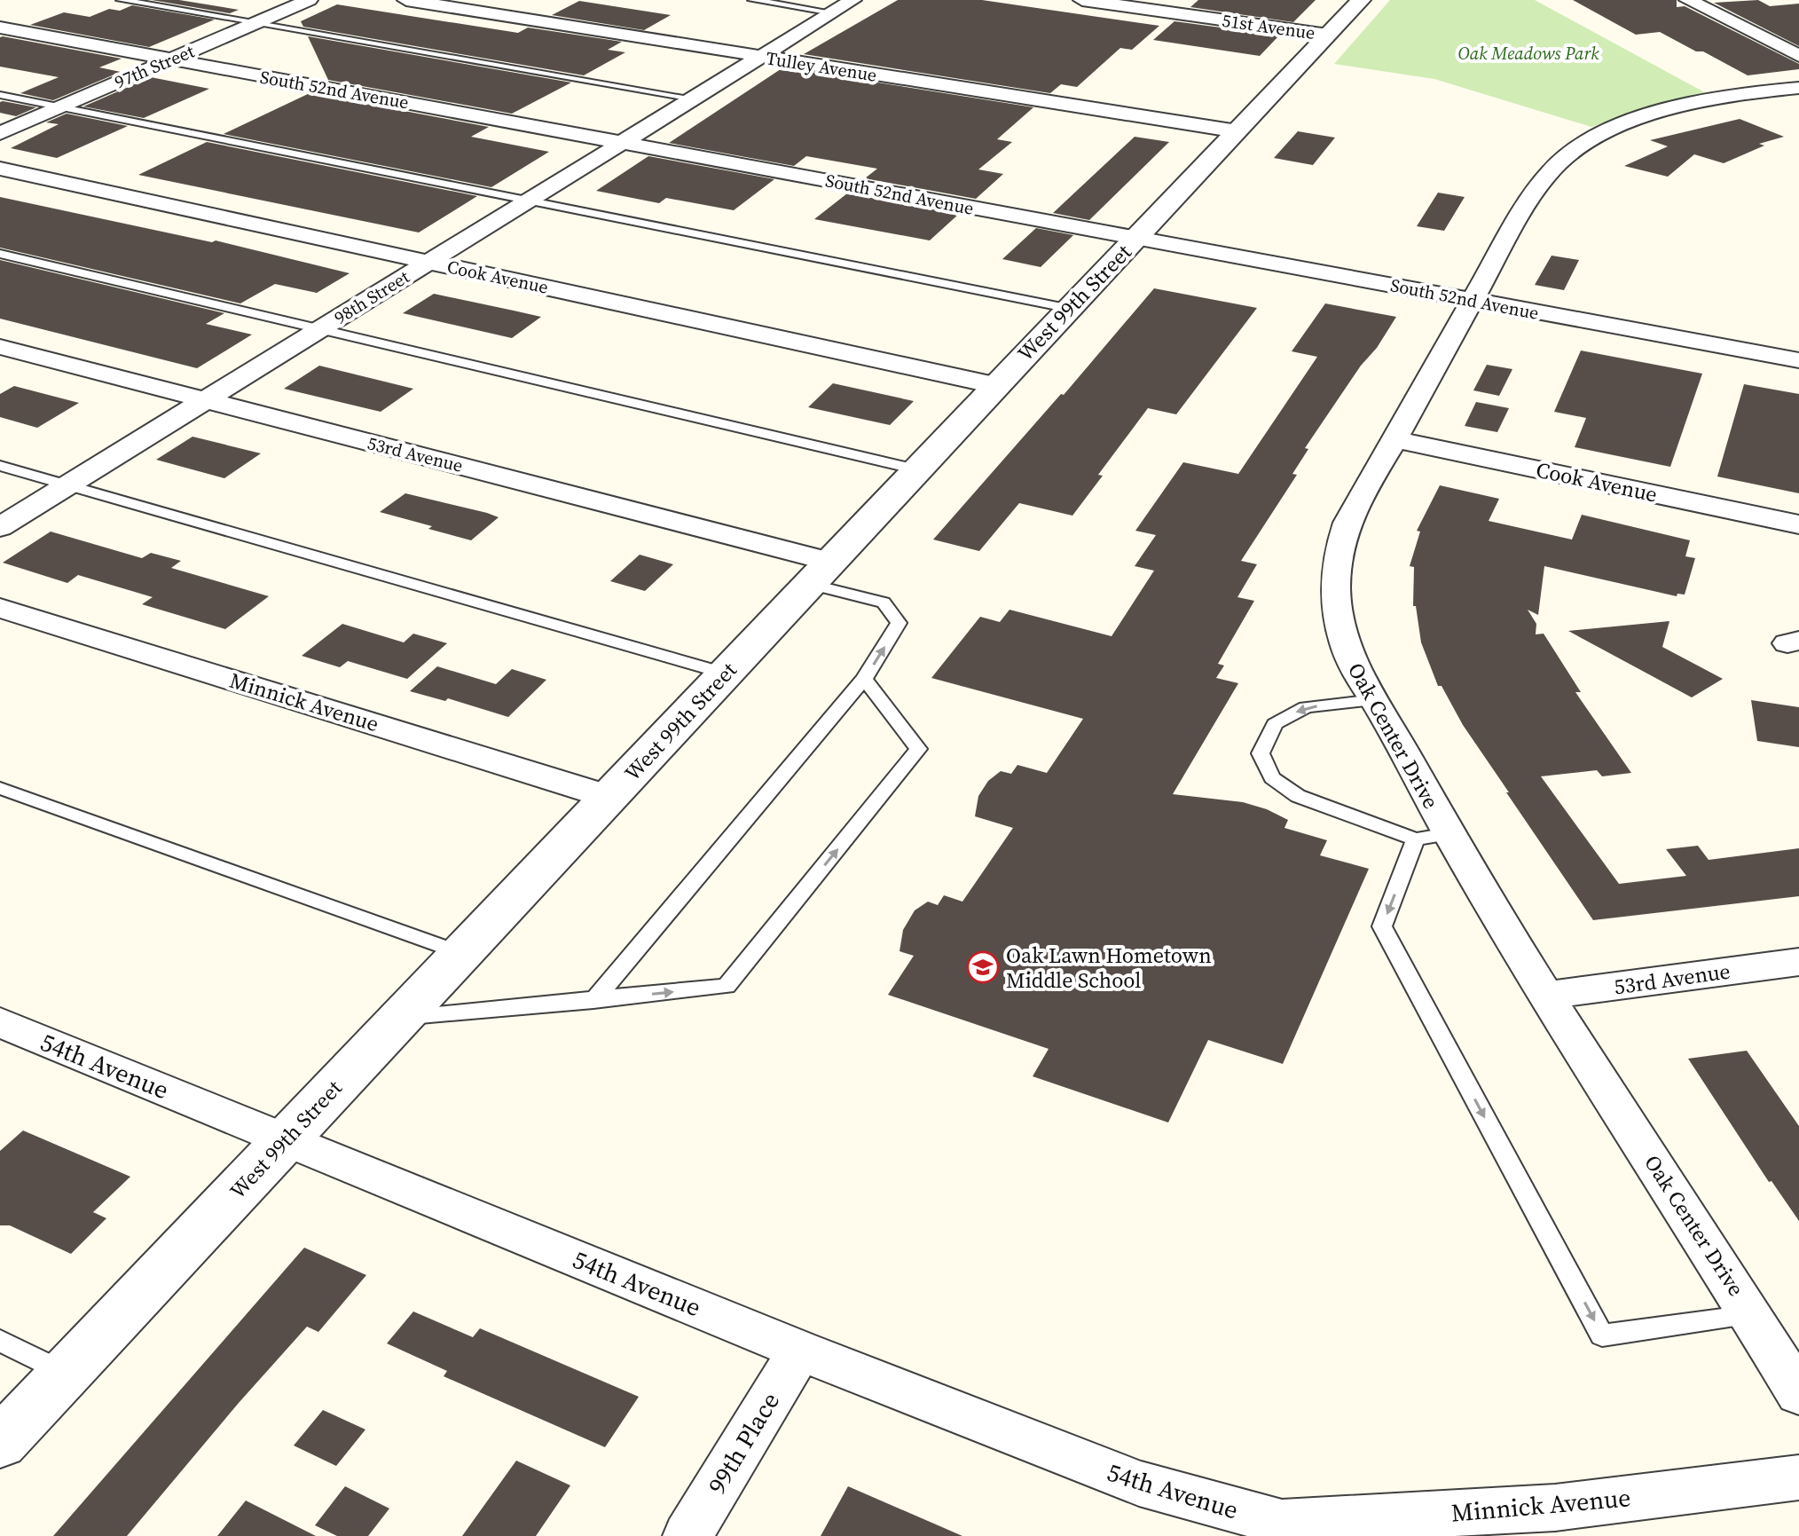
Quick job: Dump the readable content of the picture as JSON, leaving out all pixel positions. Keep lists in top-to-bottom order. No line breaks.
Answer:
{"streets":{"street":["51st Avenue","97th Street","Tulley Avenue","South 52nd Avenue","Cook Avenue","98th Street","West 99th Street","53rd Avenue","Minnick Avenue","Oak Center Drive","54th Avenue","99th Place"]},"crossings":[["51st Avenue","West 99th Street"],["97th Street","South 52nd Avenue"],["Tulley Avenue","98th Street"],["Tulley Avenue","West 99th Street"],["South 52nd Avenue","98th Street"],["South 52nd Avenue","West 99th Street"],["South 52nd Avenue","Oak Center Drive"],["Cook Avenue","98th Street"],["Cook Avenue","West 99th Street"],["Cook Avenue","Oak Center Drive"],["98th Street","53rd Avenue"],["West 99th Street","53rd Avenue"],["West 99th Street","Minnick Avenue"],["West 99th Street","54th Avenue"],["53rd Avenue","Oak Center Drive"],["Minnick Avenue","54th Avenue"],["54th Avenue","99th Place"]],"parks":["Oak Meadows Park"],"places":{"school or university":["Oak Lawn Hometown Middle School"]}}
